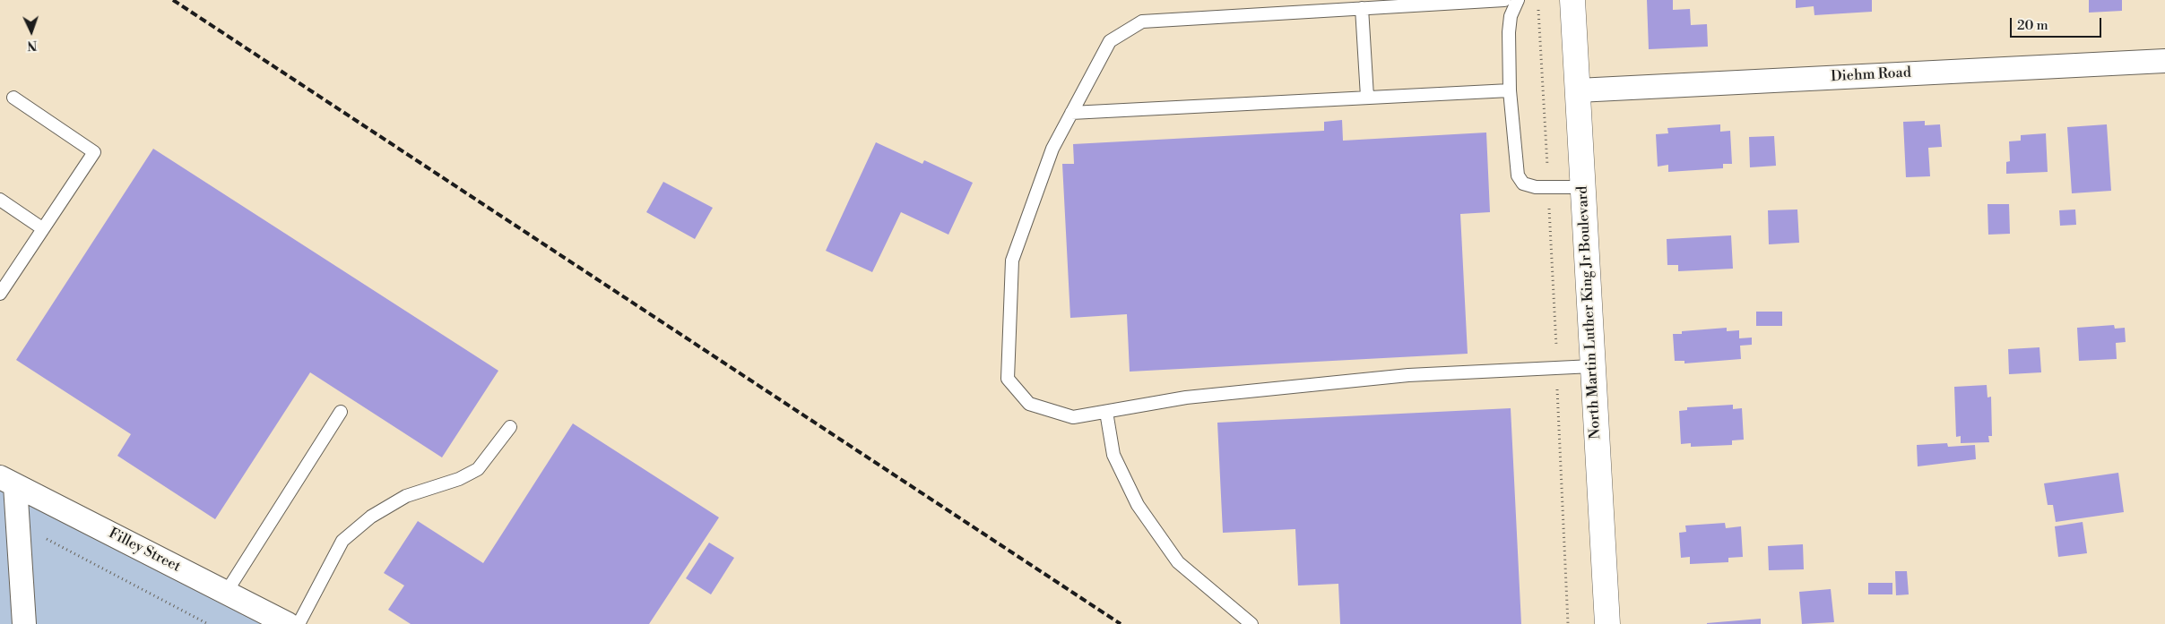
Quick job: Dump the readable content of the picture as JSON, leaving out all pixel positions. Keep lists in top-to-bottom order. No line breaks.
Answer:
{"streets":{"street":["Diehm Road","North Martin Luther King Jr Boulevard","Filley Street"]},"crossings":[["Diehm Road","North Martin Luther King Jr Boulevard"]],"scale_bar":"20 m","north":"bottom"}
